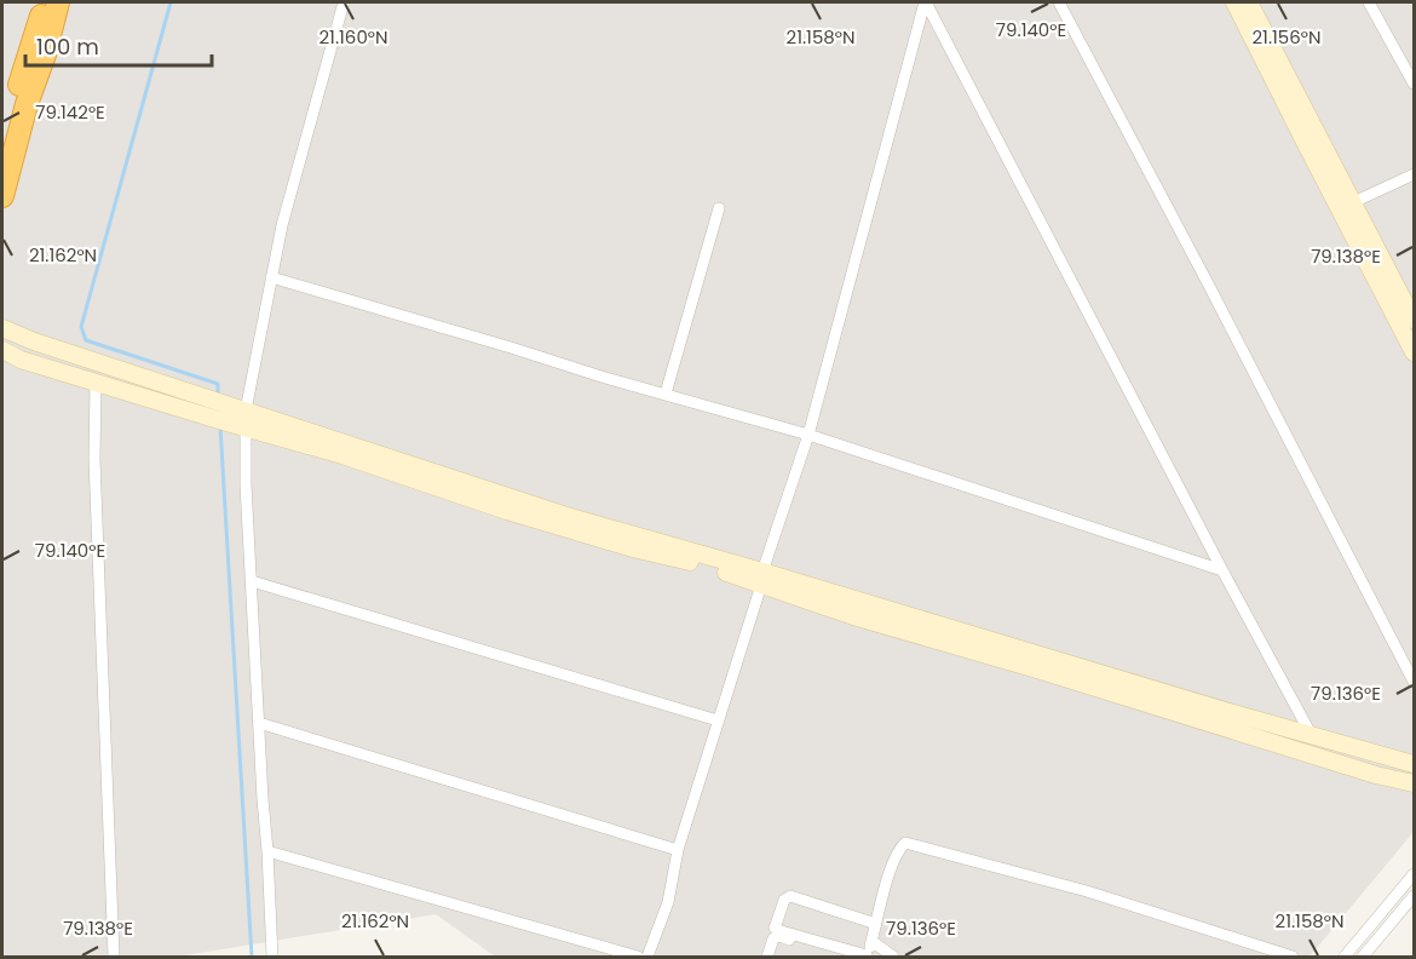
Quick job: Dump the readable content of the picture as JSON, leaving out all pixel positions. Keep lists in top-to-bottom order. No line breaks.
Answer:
{"scale_bar":"100 m","coordinates":["79.140°E","21.160°N","21.158°N","21.156°N","79.142°E","21.162°N","79.138°E","79.136°E"]}
